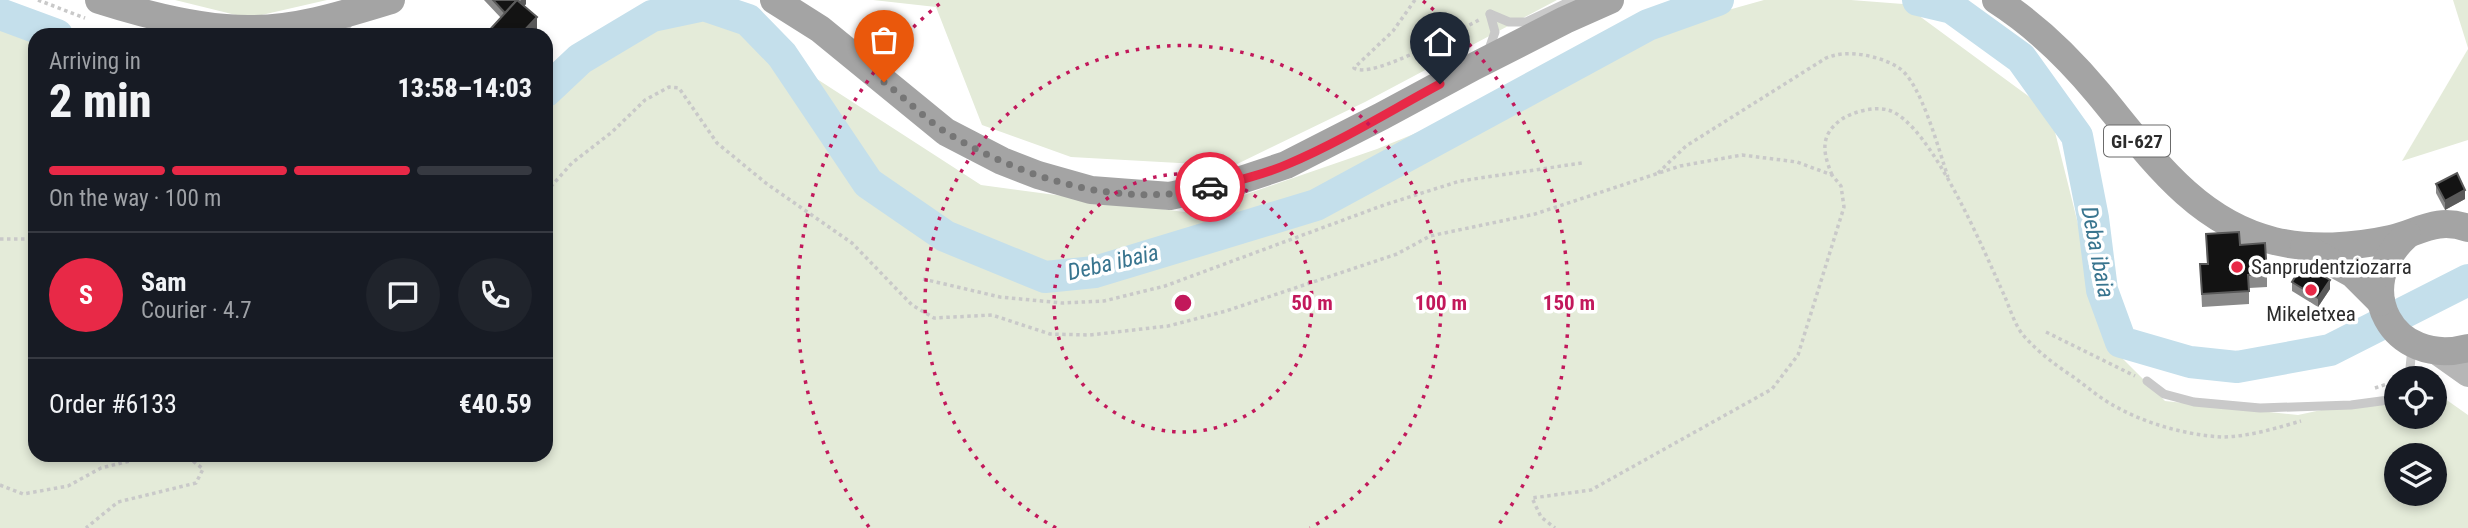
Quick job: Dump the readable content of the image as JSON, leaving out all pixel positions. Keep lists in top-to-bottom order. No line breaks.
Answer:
{"streets":{"main road":["GI-627"]},"water":["Deba ibaia"],"places":["Sanprudentziozarra","Mikeletxea"],"page":{"heading":["2 min","Arriving in","13:58–14:03"],"panel":["Sam","Courier · 4.7","Order #6133","€40.59"],"bar":"On the way · 100 m","round":"S"},"rings":["50 m","100 m","150 m"]}
